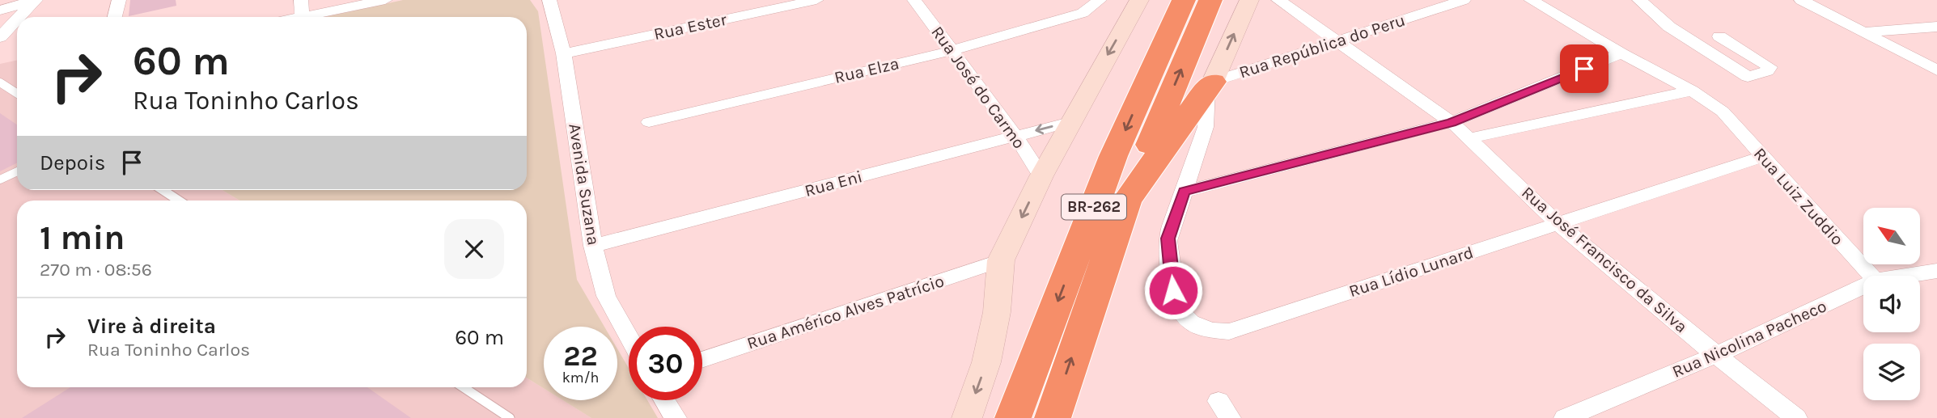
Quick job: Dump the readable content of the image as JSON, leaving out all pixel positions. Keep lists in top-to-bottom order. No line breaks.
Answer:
{"streets":{"highway":["BR-262"],"street":["Rua Ester","Rua República do Peru","Rua Elza","Rua José do Carmo","Rua Eni","Avenida Suzana","Rua Luiz Zuddio","Rua José Francisco da Silva","Rua Lídio Lunard","Rua Américo Alves Patrício","Rua Nicolina Pacheco"]},"crossings":[["Rua Ester","Avenida Suzana"],["Rua República do Peru","Rua José Francisco da Silva"],["Rua República do Peru","Rua Lídio Lunard"],["Rua Elza","Rua José do Carmo"],["Rua José do Carmo","Rua Eni"],["Rua Eni","Avenida Suzana"],["Rua Luiz Zuddio","Rua Lídio Lunard"],["Rua José Francisco da Silva","Rua Lídio Lunard"],["Rua José Francisco da Silva","Rua Nicolina Pacheco"]],"north":"top left","page":{"turn":["60 m","Rua Toninho Carlos"],"then":"Depois","heading":["1 min","270 m · 08:56"],"list":[{"name":"Vire à direita","note":"Rua Toninho Carlos","value":"60 m"}],"speed":"22 km/h","limit":"30"}}
